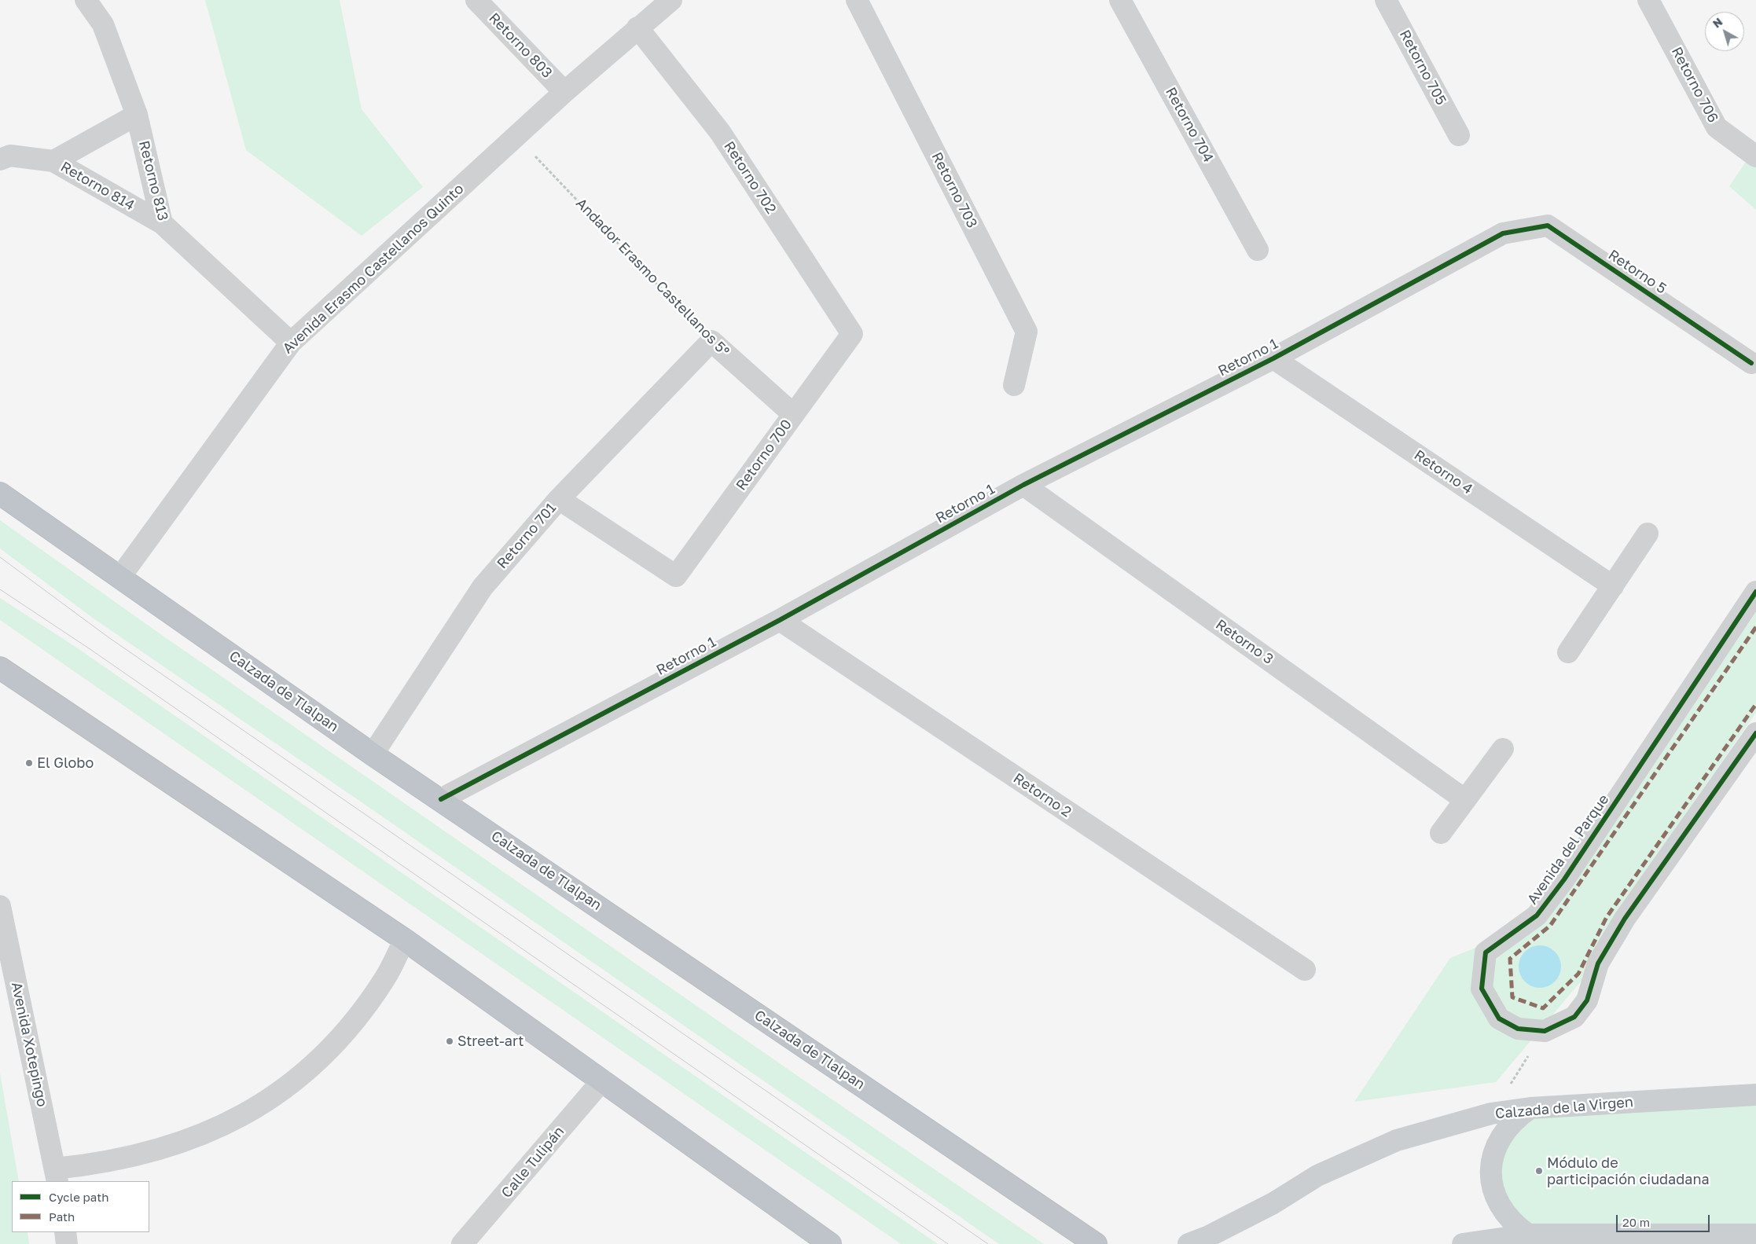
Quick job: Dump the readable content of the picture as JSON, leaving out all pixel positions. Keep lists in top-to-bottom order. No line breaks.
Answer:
{"streets":{"highway":["Calzada de Tlalpan"],"main road":["Calzada de la Virgen"],"street":["Retorno 803","Retorno 705","Retorno 706","Retorno 704","Retorno 702","Retorno 813","Retorno 814","Retorno 703","Avenida Erasmo Castellanos Quinto","Retorno 5","Andador Erasmo Castellanos 5º","Retorno 1","Retorno 700","Retorno 4","Retorno 701","Retorno 3","Retorno 2","Avenida del Parque","Avenida Xotepingo","Calle Tulipán"]},"crossings":[["Retorno 803","Avenida Erasmo Castellanos Quinto"],["Retorno 702","Avenida Erasmo Castellanos Quinto"],["Retorno 702","Retorno 700"],["Retorno 813","Retorno 814"],["Retorno 813","Avenida Erasmo Castellanos Quinto"],["Avenida Erasmo Castellanos Quinto","Andador Erasmo Castellanos 5º"],["Avenida Erasmo Castellanos Quinto","Calzada de Tlalpan"],["Retorno 5","Retorno 1"],["Andador Erasmo Castellanos 5º","Retorno 700"],["Andador Erasmo Castellanos 5º","Retorno 701"],["Retorno 1","Retorno 4"],["Retorno 1","Retorno 3"],["Retorno 1","Calzada de Tlalpan"],["Retorno 1","Retorno 2"],["Retorno 700","Retorno 701"],["Retorno 701","Calzada de Tlalpan"]],"places":["El Globo","Street-art","Módulo de participación ciudadana"],"legend":["Cycle path","Path"],"scale_bar":"20 m","north":"top left"}
